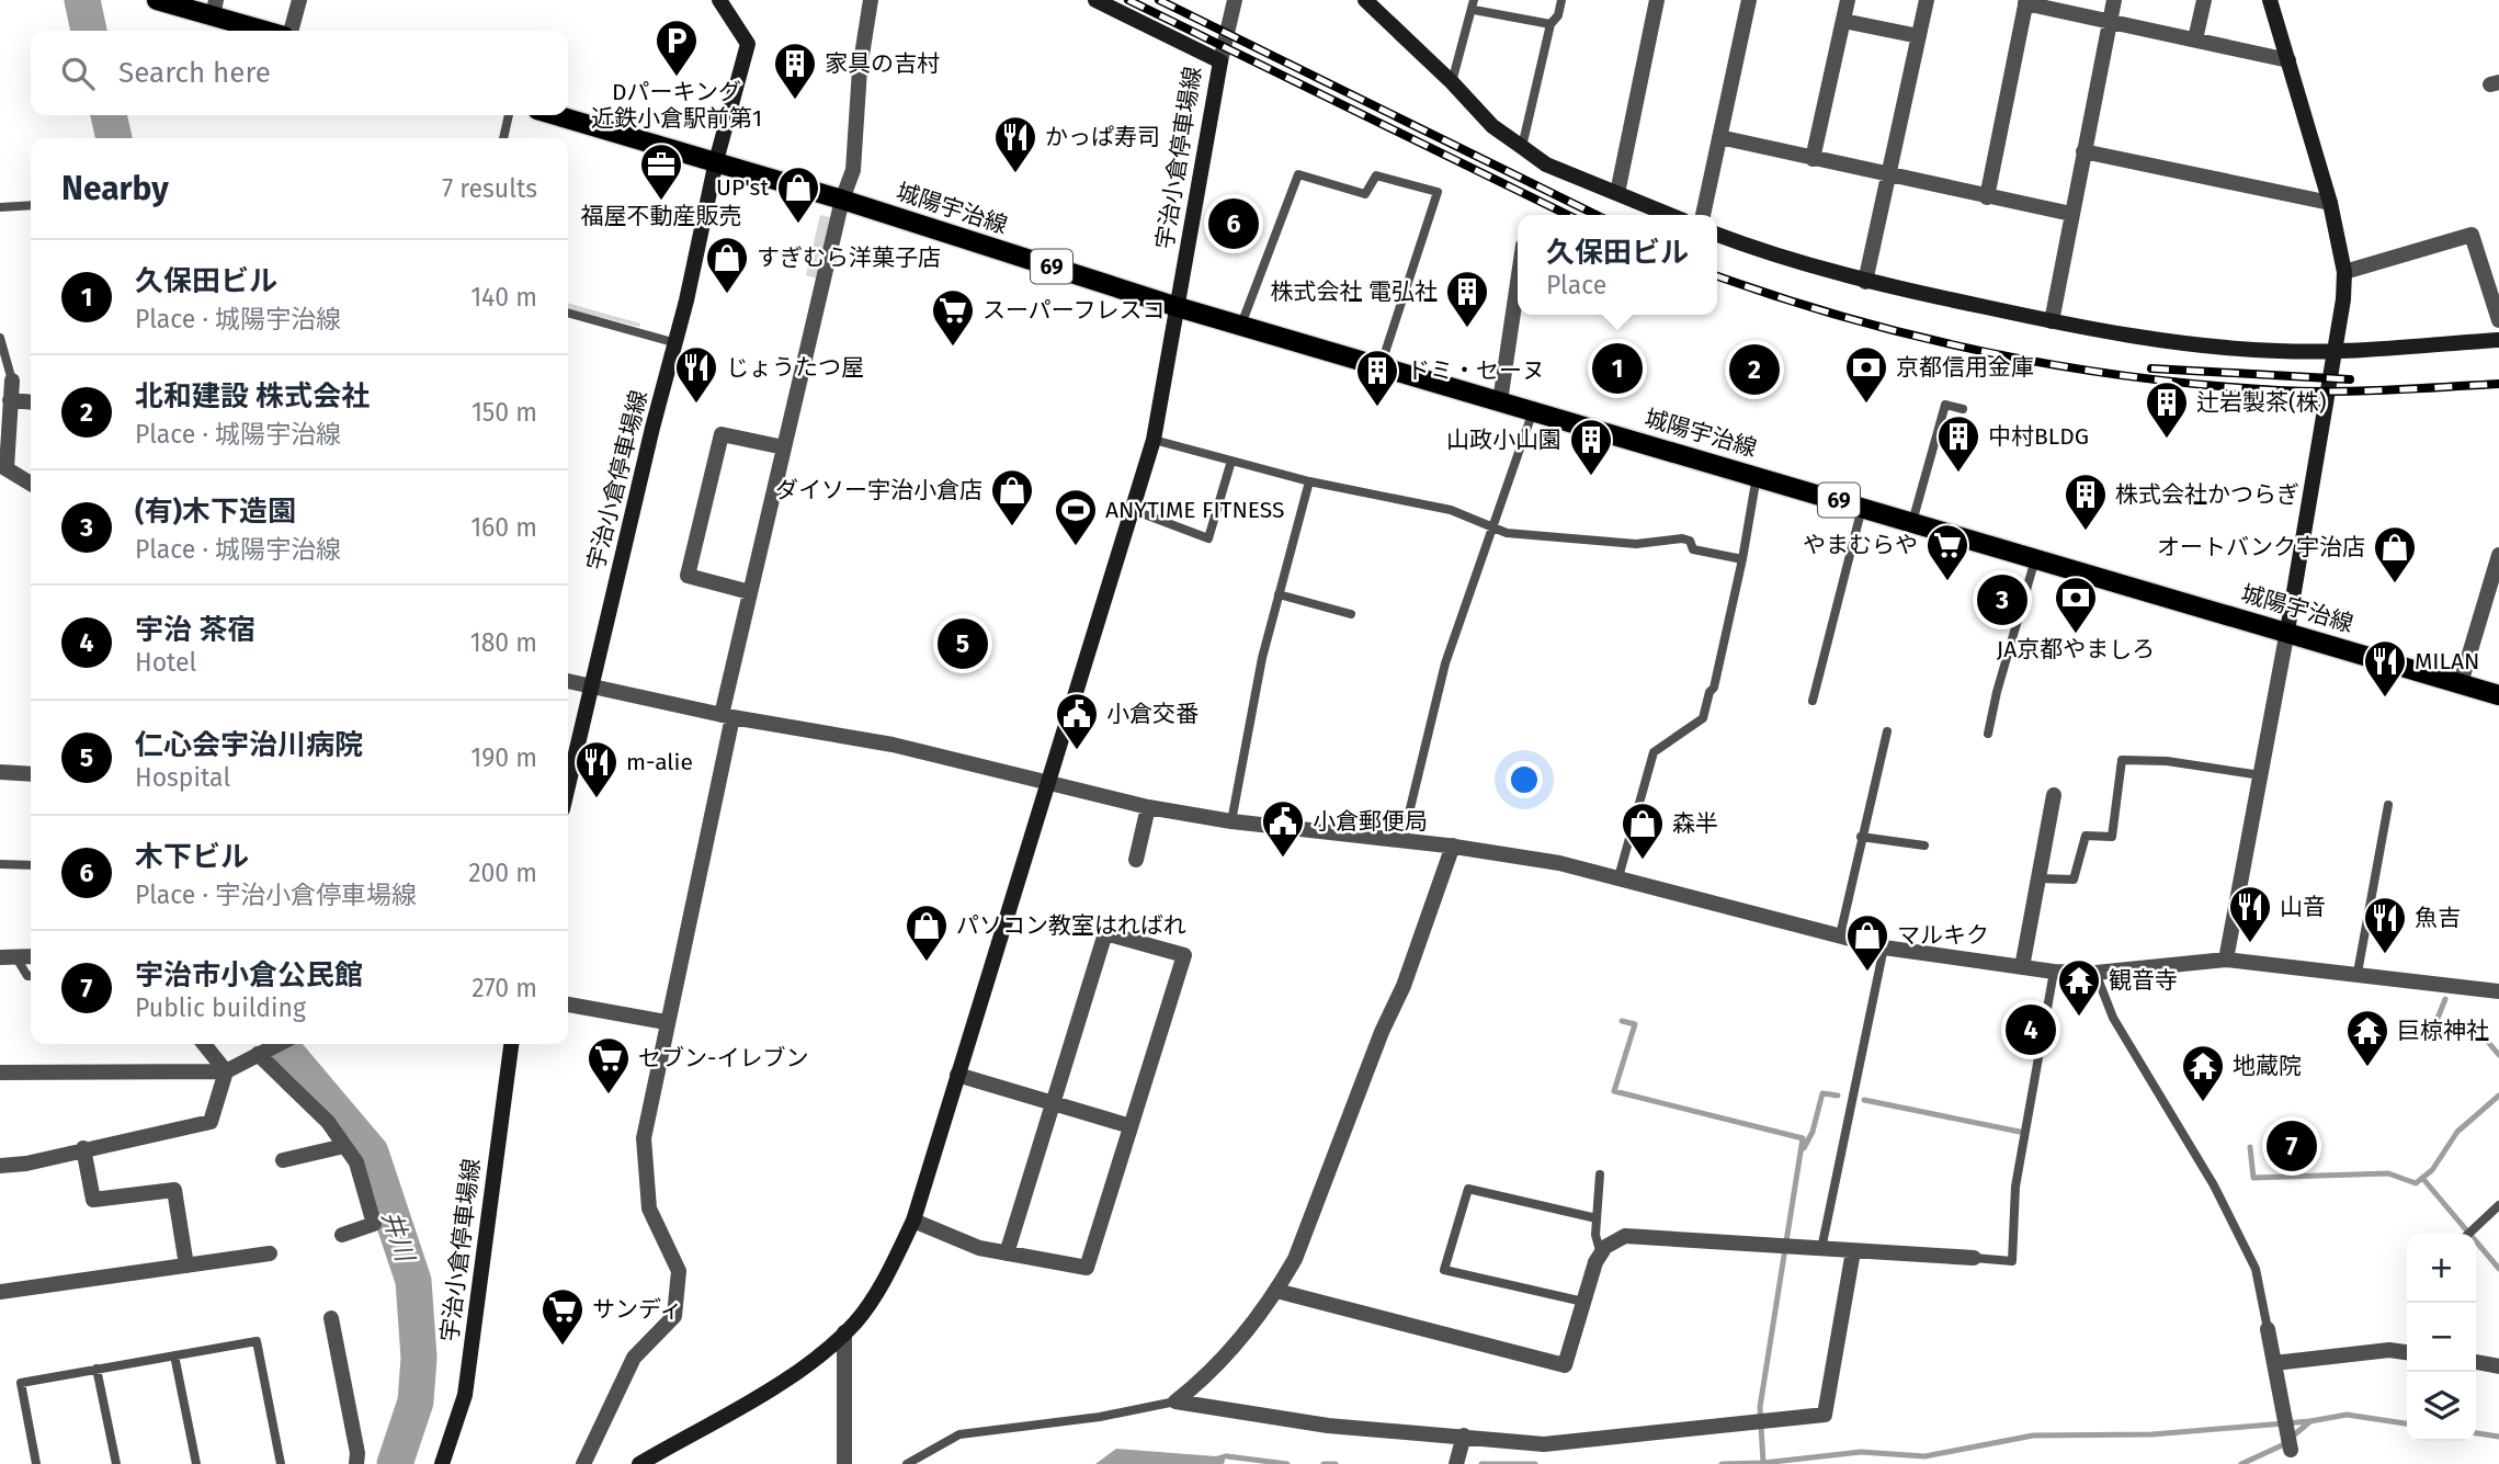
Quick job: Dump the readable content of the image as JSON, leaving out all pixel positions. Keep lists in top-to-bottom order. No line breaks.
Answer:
{"streets":{"main road":["城陽宇治線","69"],"street":["宇治小倉停車場線"]},"crossings":[["宇治小倉停車場線","城陽宇治線"]],"water":["井川"],"places":{"parking":["Dパーキング 近鉄小倉駅前第1"],"building":["家具の吉村","株式会社 電弘社","ドミ・セーヌ","辻岩製茶(株)","中村BLDG","山政小山園","株式会社かつらぎ"],"restaurant":["かっぱ寿司","じょうたつ屋","MILAN","m-alie","山音","魚吉"],"office":["福屋不動産販売"],"shop":["UP'st","すぎむら洋菓子店","ダイソー宇治小倉店","オートバンク宇治店","森半","パソコン教室はればれ","マルキク"],"supermarket":["スーパーフレスコ","やまむらや","セブン-イレブン","サンディ"],"bank":["京都信用金庫","JA京都やましろ"],"sports":["ANYTIME FITNESS"],"public building":["小倉交番","小倉郵便局"],"temple":["観音寺","巨椋神社","地蔵院"]},"page":{"search":"Search here","heading":["Nearby","7 results"],"pins":["6","1","2","3","5","4","7"],"popup":["久保田ビル","Place"],"list":[{"mark":"1","name":"久保田ビル","note":"Place · 城陽宇治線","value":"140 m"},{"mark":"2","name":"北和建設 株式会社","note":"Place · 城陽宇治線","value":"150 m"},{"mark":"3","name":"(有)木下造園","note":"Place · 城陽宇治線","value":"160 m"},{"mark":"4","name":"宇治 茶宿","note":"Hotel","value":"180 m"},{"mark":"5","name":"仁心会宇治川病院","note":"Hospital","value":"190 m"},{"mark":"6","name":"木下ビル","note":"Place · 宇治小倉停車場線","value":"200 m"},{"mark":"7","name":"宇治市小倉公民館","note":"Public building","value":"270 m"}],"map_buttons":["+","−"]}}
